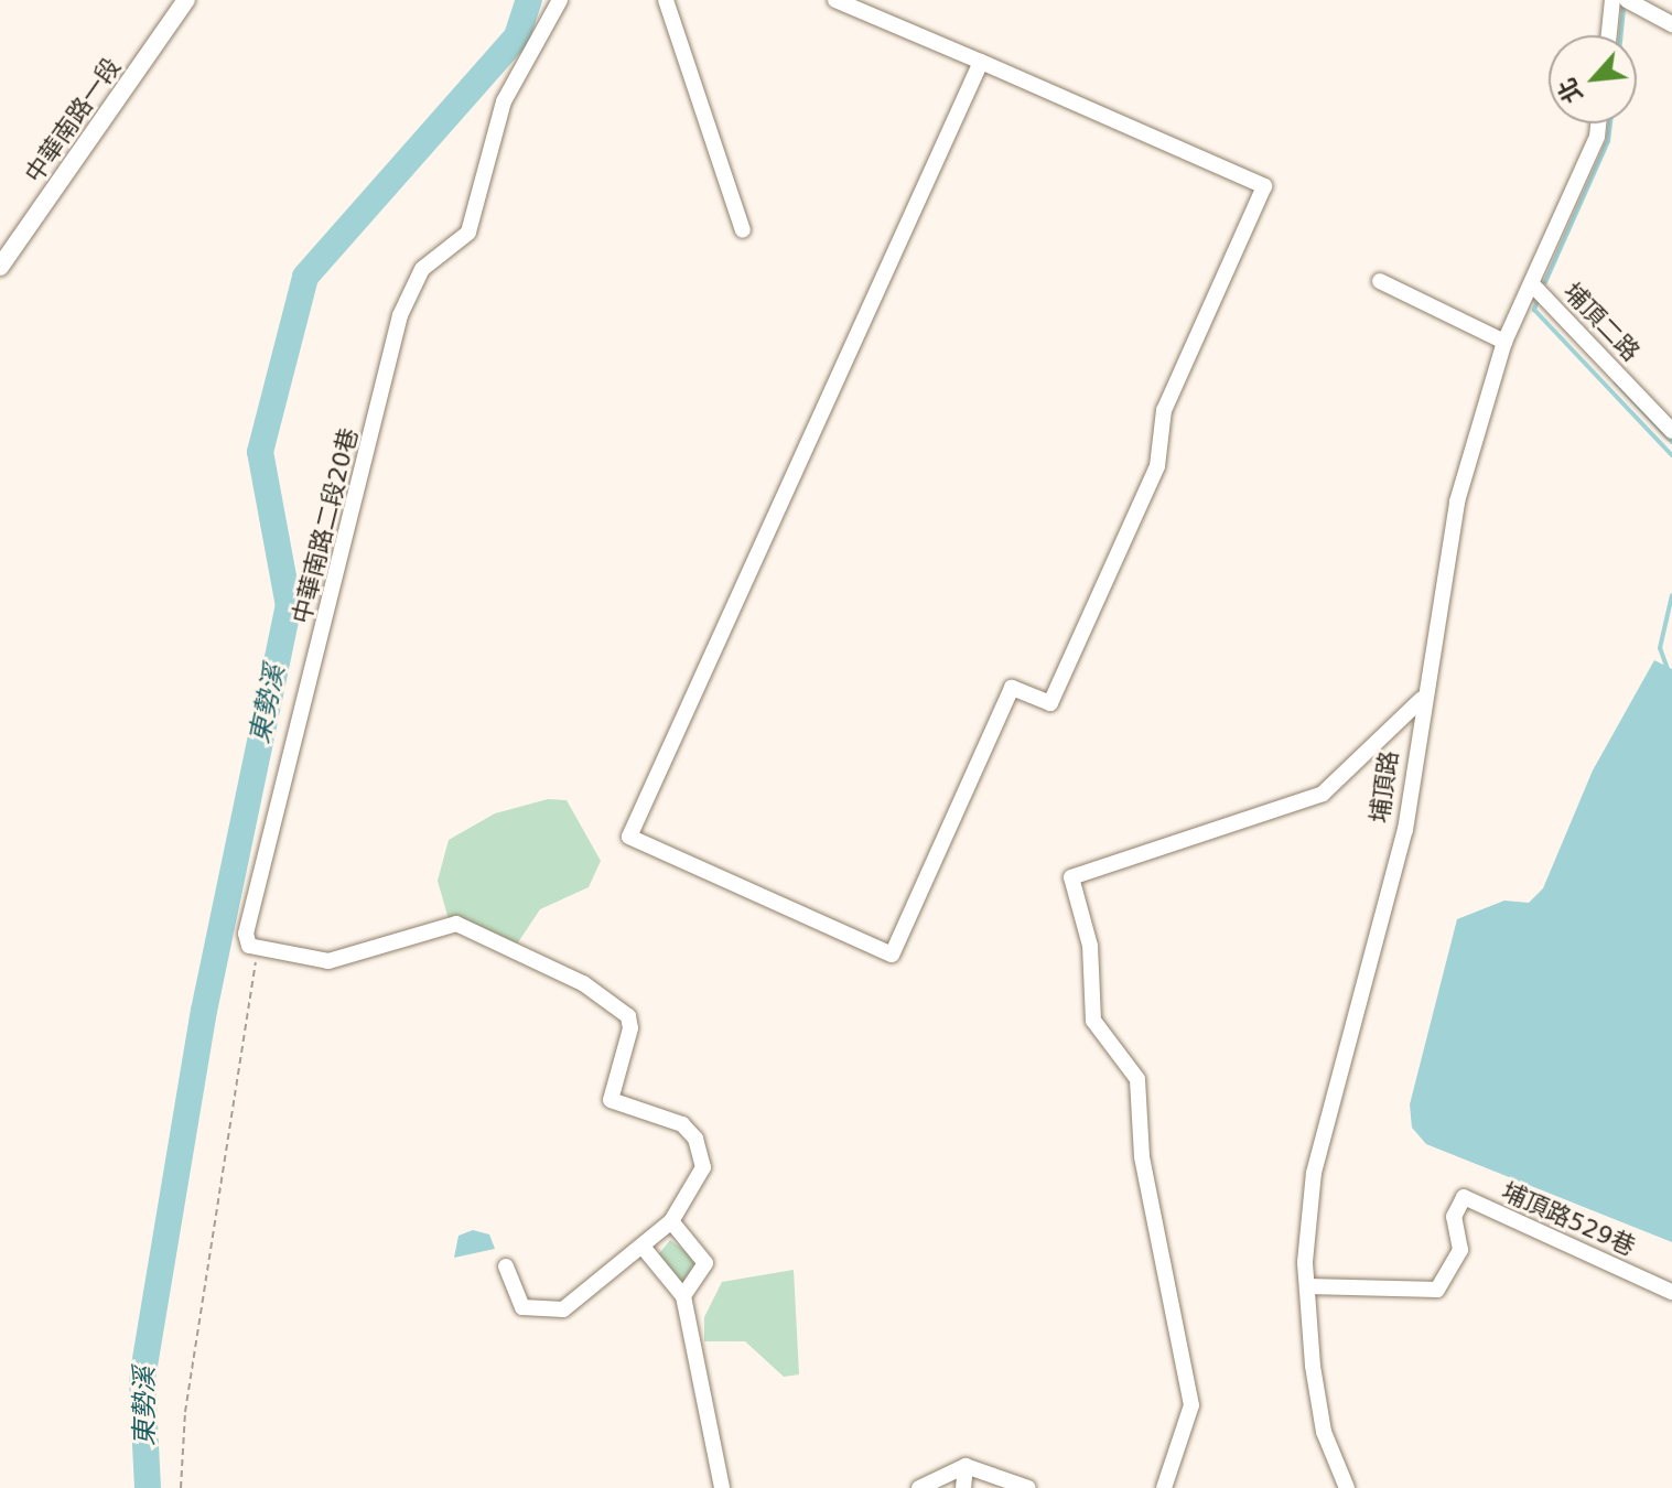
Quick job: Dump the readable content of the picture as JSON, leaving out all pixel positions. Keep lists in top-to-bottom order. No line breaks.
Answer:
{"streets":{"main road":["中華南路一段"],"street":["埔頂二路","中華南路二段20巷","埔頂路","埔頂路529巷"]},"crossings":[["埔頂二路","埔頂路"],["埔頂路","埔頂路529巷"]],"water":["東勢溪"],"north":"bottom left"}
